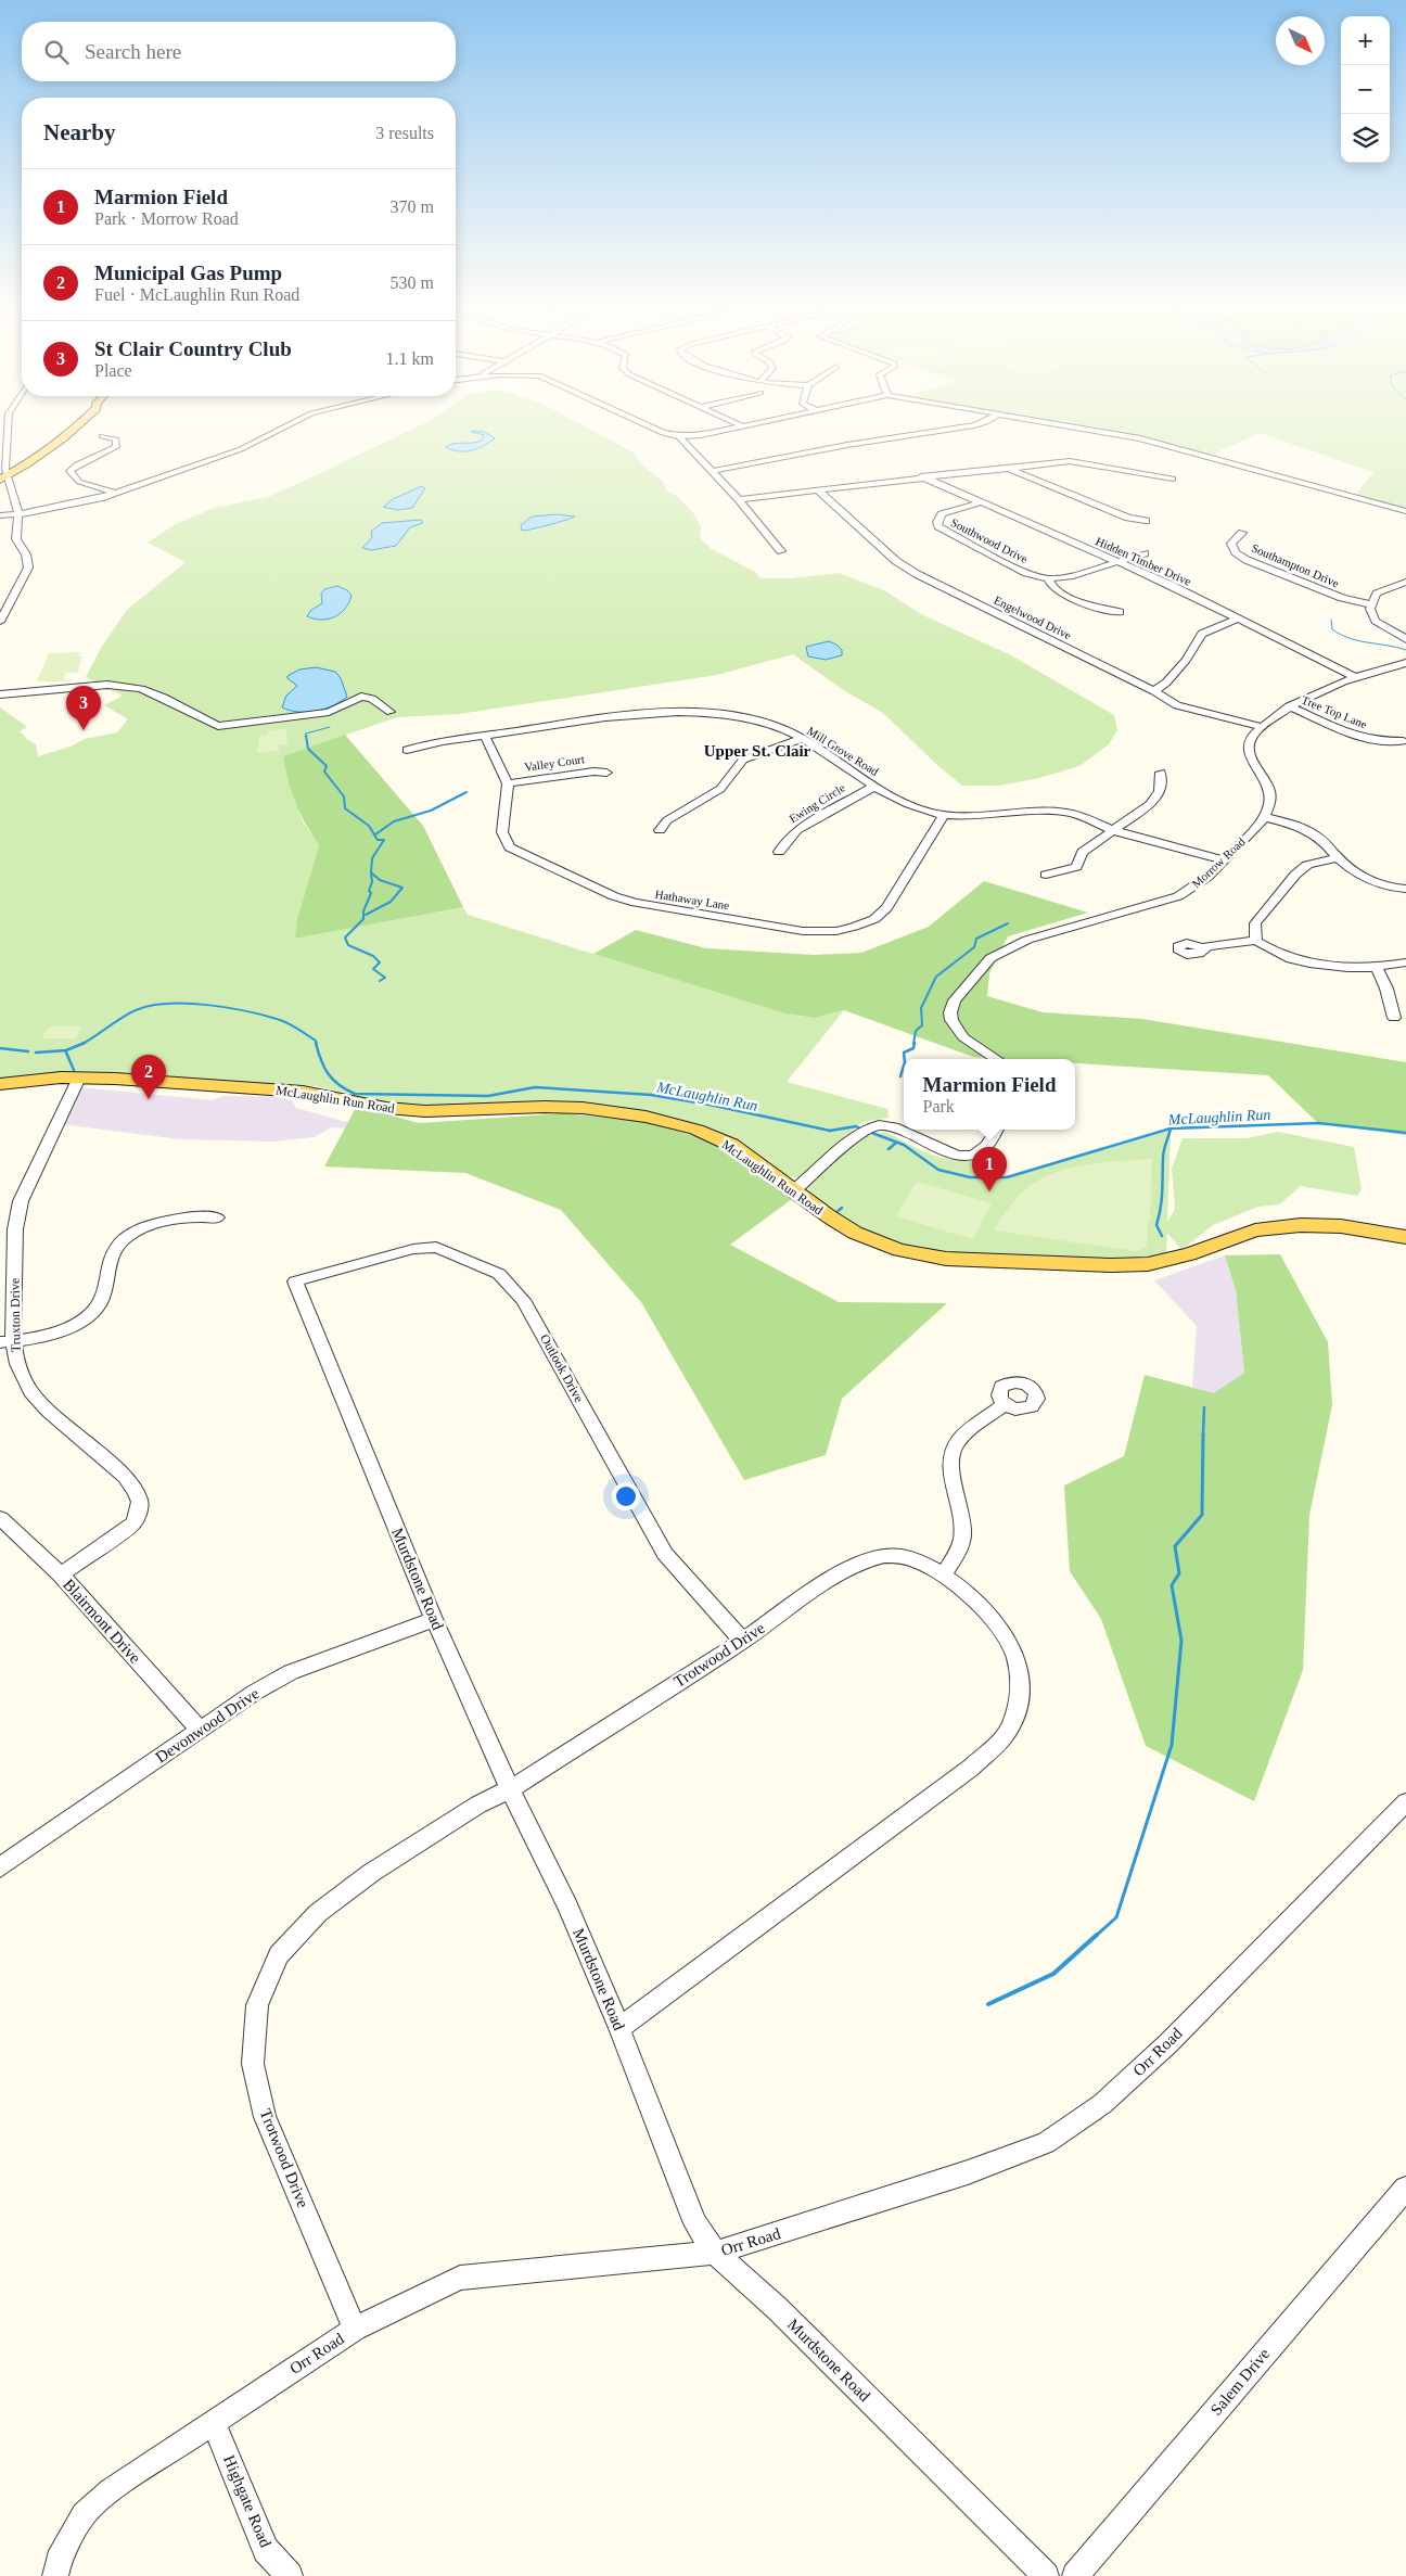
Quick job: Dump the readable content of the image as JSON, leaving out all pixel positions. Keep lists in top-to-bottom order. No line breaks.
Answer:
{"streets":{"main road":["McLaughlin Run Road"],"street":["Southwood Drive","Hidden Timber Drive","Southampton Drive","Engelwood Drive","Tree Top Lane","Mill Grove Road","Valley Court","Ewing Circle","Morrow Road","Hathaway Lane","Truxton Drive","Outlook Drive","Murdstone Road","Blairmont Drive","Trotwood Drive","Devonwood Drive","Orr Road","Salem Drive","Highgate Road"]},"crossings":[["Southwood Drive","Hidden Timber Drive"],["Mill Grove Road","Ewing Circle"],["Mill Grove Road","Morrow Road"],["Mill Grove Road","Hathaway Lane"],["Valley Court","Hathaway Lane"],["McLaughlin Run Road","Truxton Drive"],["Truxton Drive","Blairmont Drive"],["Outlook Drive","Murdstone Road"],["Outlook Drive","Trotwood Drive"],["Murdstone Road","Trotwood Drive"],["Murdstone Road","Devonwood Drive"],["Murdstone Road","Orr Road"],["Blairmont Drive","Devonwood Drive"],["Trotwood Drive","Orr Road"],["Orr Road","Highgate Road"]],"districts":["Upper St. Clair"],"water":["McLaughlin Run"],"north":"bottom right","page":{"map_buttons":["+","−"],"search":"Search here","heading":["Nearby","3 results"],"list":[{"mark":"1","name":"Marmion Field","note":"Park · Morrow Road","value":"370 m"},{"mark":"2","name":"Municipal Gas Pump","note":"Fuel · McLaughlin Run Road","value":"530 m"},{"mark":"3","name":"St Clair Country Club","note":"Place","value":"1.1 km"}],"pins":["3","2","1"],"popup":["Marmion Field","Park"]}}
